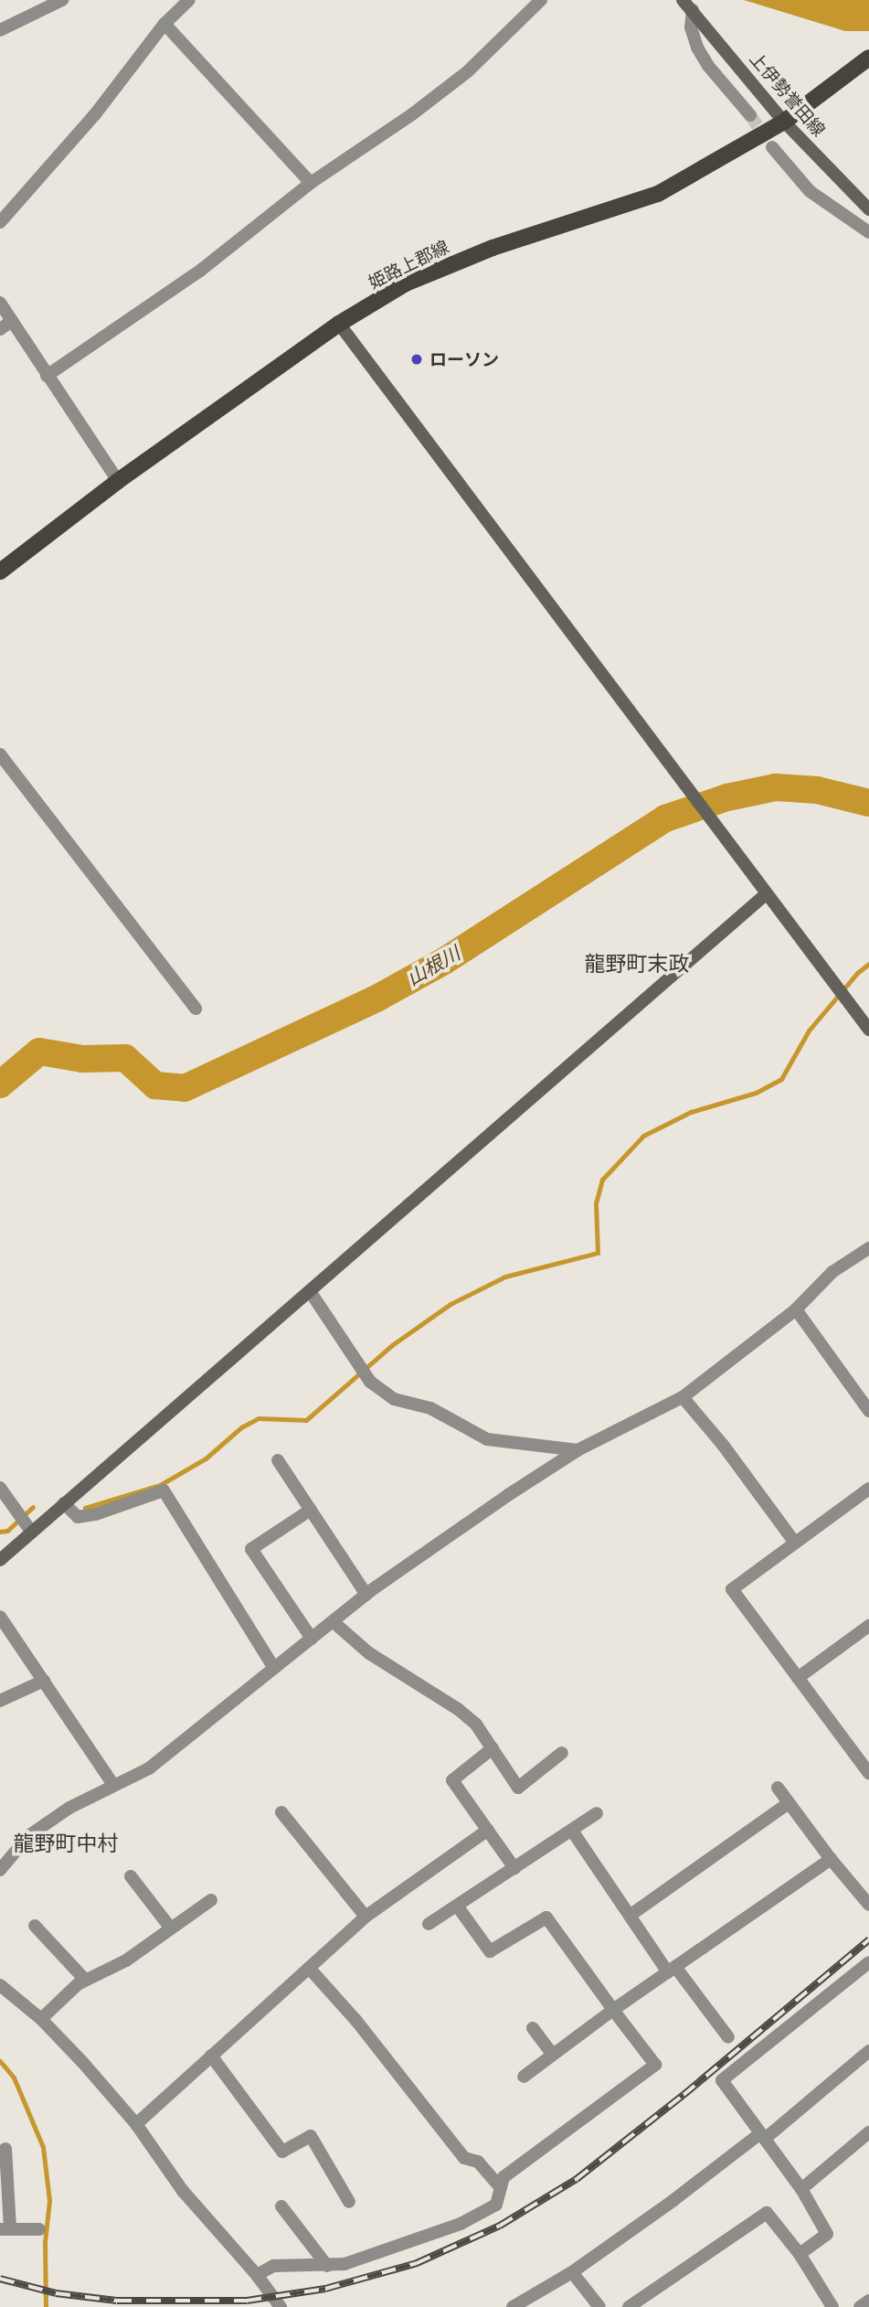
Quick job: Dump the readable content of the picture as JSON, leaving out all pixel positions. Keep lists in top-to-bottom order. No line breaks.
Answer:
{"streets":{"main road":["姫路上郡線"],"street":["上伊勢誉田線"]},"crossings":[["上伊勢誉田線","姫路上郡線"]],"districts":["龍野町末政","龍野町中村"],"water":["山根川"],"places":["ローソン"]}
